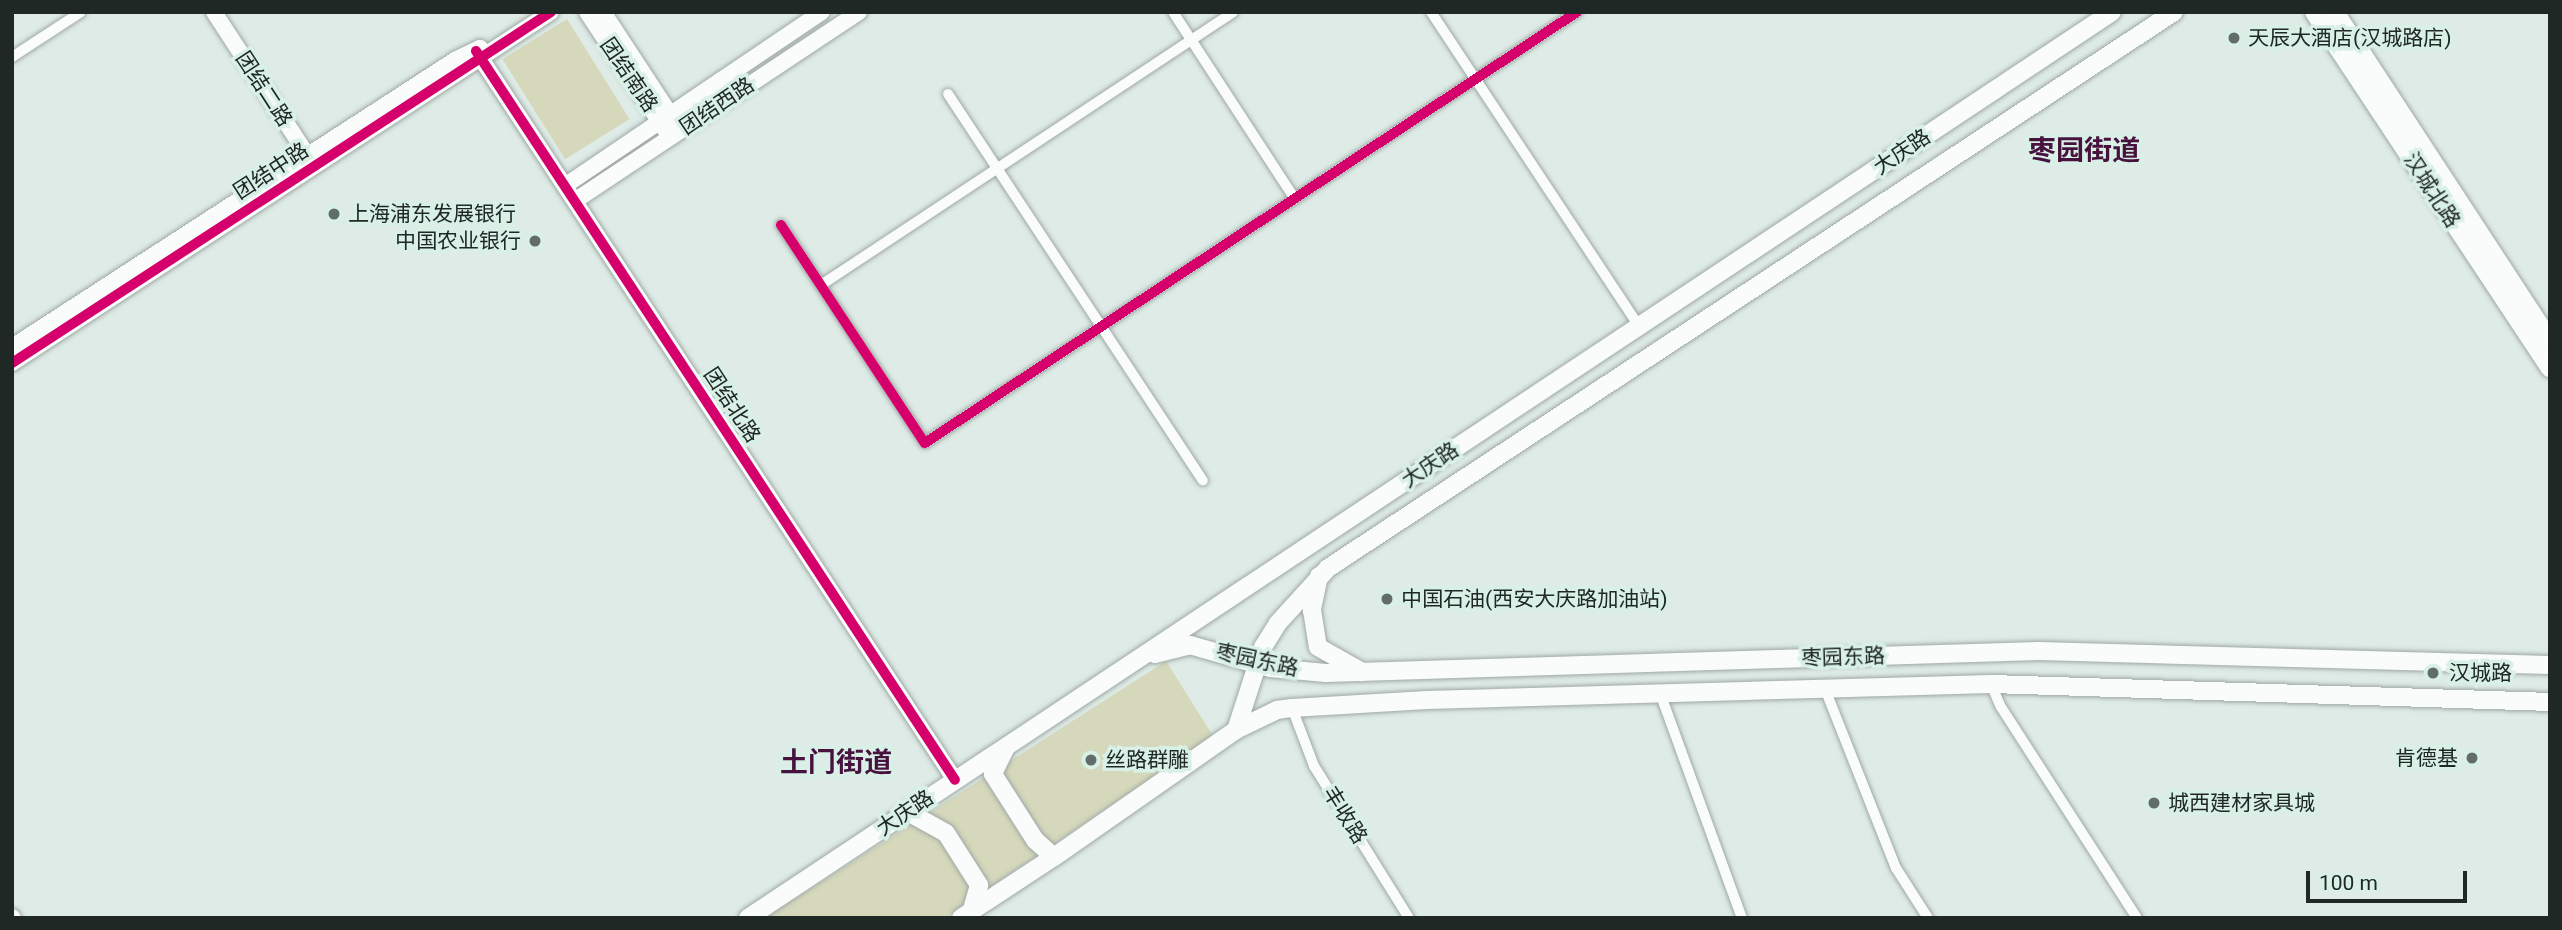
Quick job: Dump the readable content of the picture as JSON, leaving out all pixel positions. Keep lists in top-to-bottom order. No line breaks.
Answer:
{"streets":{"main road":["大庆路","汉城北路","枣园东路"],"street":["团结南路","团结二路","团结西路","团结中路","团结北路","丰收路"]},"crossings":[["团结南路","团结西路"],["团结二路","团结中路"],["团结西路","团结北路"],["大庆路","团结北路"],["大庆路","枣园东路"],["团结中路","团结北路"],["枣园东路","丰收路"]],"districts":["枣园街道","土门街道"],"places":["天辰大酒店(汉城路店)","上海浦东发展银行","中国农业银行","中国石油(西安大庆路加油站)","汉城路","肯德基","丝路群雕","城西建材家具城"],"scale_bar":"100 m"}
